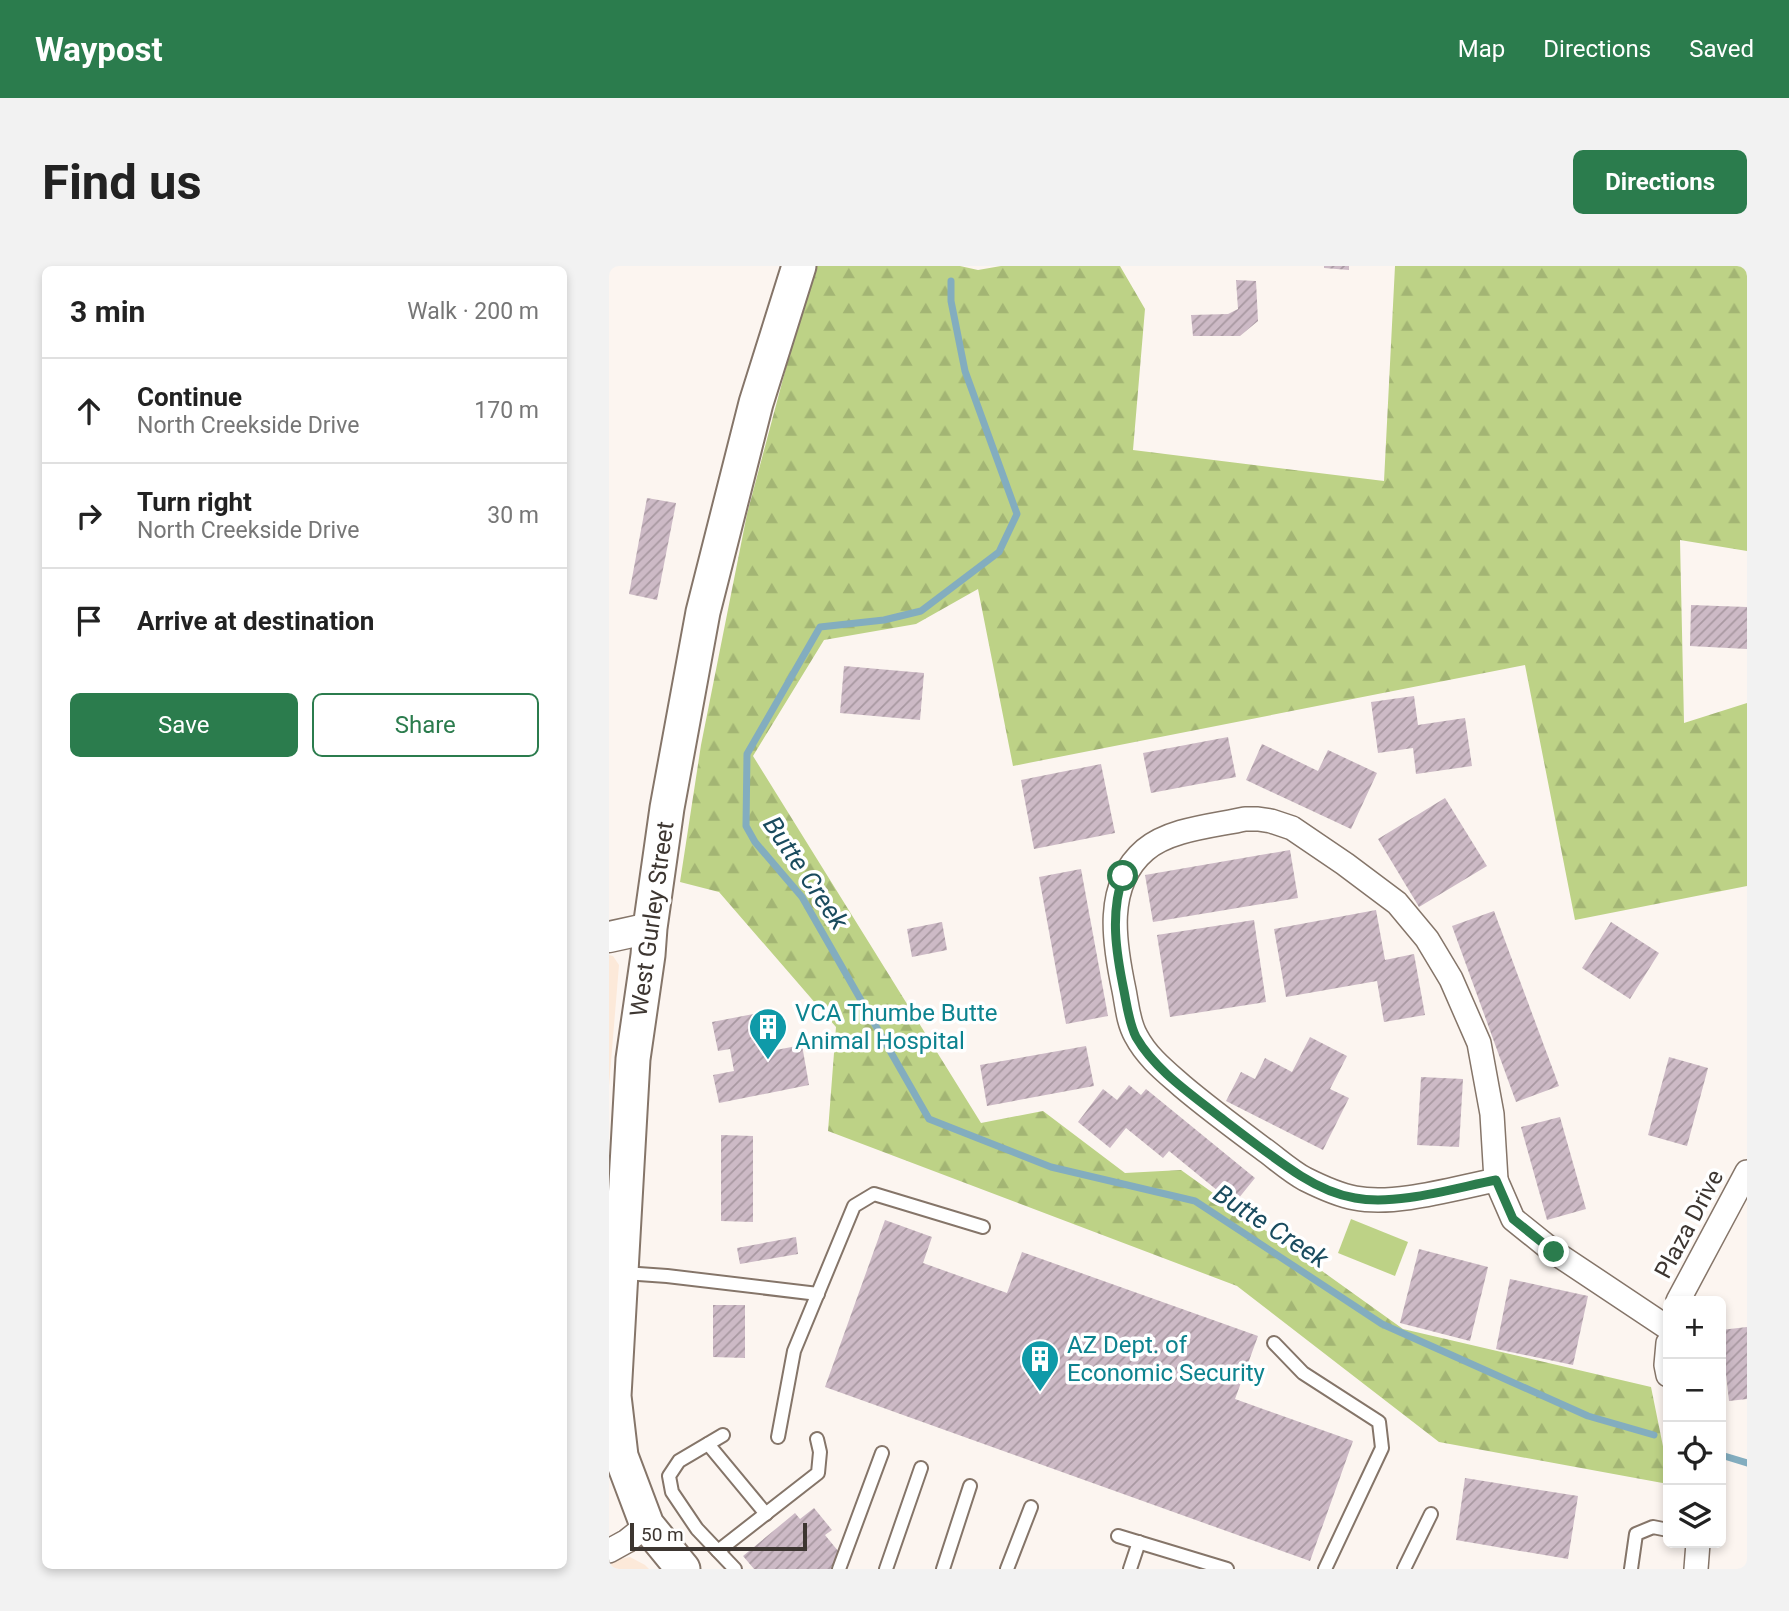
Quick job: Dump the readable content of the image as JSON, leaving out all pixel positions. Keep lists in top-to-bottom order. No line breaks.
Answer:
{"streets":{"main road":["West Gurley Street"],"street":["Plaza Drive"]},"water":["Butte Creek"],"places":{"building":["VCA Thumbe Butte Animal Hospital","AZ Dept. of Economic Security"]},"scale_bar":"50 m","page":{"header":"Waypost","nav":["Map","Directions","Saved"],"buttons":["Directions",["Save","Share"]],"title":"Find us","heading":["3 min","Walk · 200 m"],"list":[["Continue","North Creekside Drive","170 m"],["Turn right","North Creekside Drive","30 m"],"Arrive at destination"],"map_buttons":["+","−"],"scale":"50 m"}}
